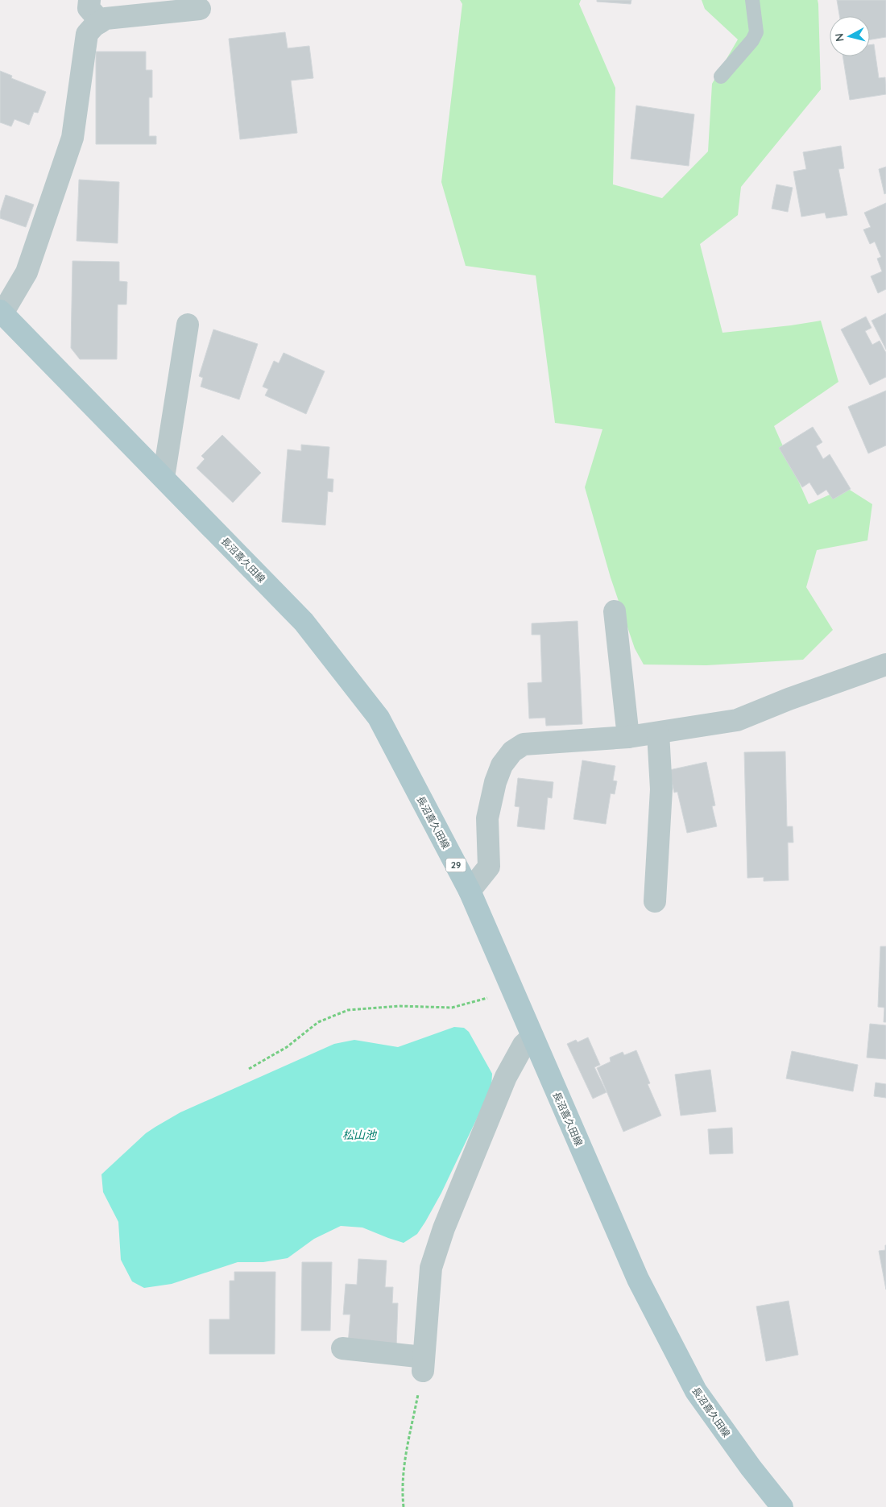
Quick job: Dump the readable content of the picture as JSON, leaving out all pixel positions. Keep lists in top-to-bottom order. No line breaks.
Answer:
{"streets":{"main road":["長沼喜久田線","29"]},"water":["松山池"],"north":"left"}
